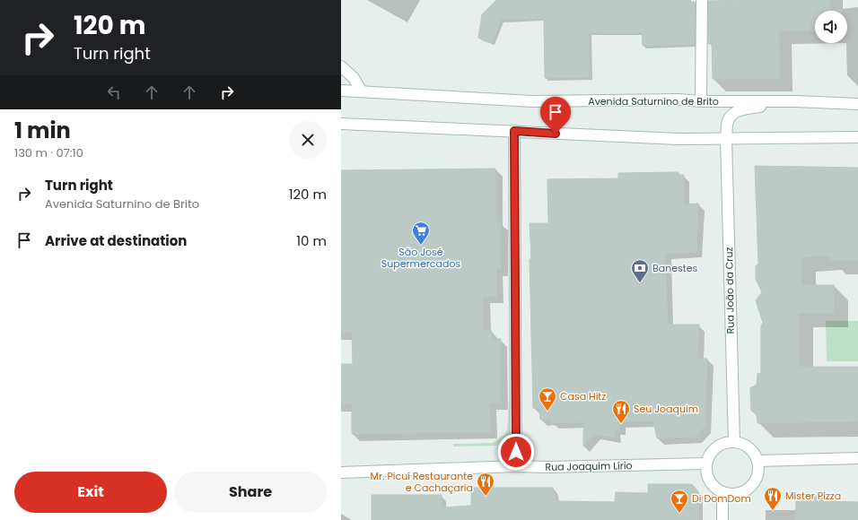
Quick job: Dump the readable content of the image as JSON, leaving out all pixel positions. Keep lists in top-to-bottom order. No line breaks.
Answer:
{"streets":{"street":["Avenida Saturnino de Brito","Rua João da Cruz","Rua Joaquim Lírio"]},"crossings":[["Avenida Saturnino de Brito","Rua João da Cruz"],["Rua João da Cruz","Rua Joaquim Lírio"]],"places":{"supermarket":["São José Supermercados"],"bank":["Banestes"],"bar":["Casa Hitz","Di DomDom"],"restaurant":["Seu Joaquim","Mr. Picuí Restaurante e Cachaçaria","Mister Pizza"]},"page":{"turn":["120 m","Turn right"],"heading":["1 min","130 m · 07:10"],"list":[{"name":"Turn right","note":"Avenida Saturnino de Brito","value":"120 m"},{"name":"Arrive at destination","value":"10 m"}],"buttons":["Exit","Share"]}}
